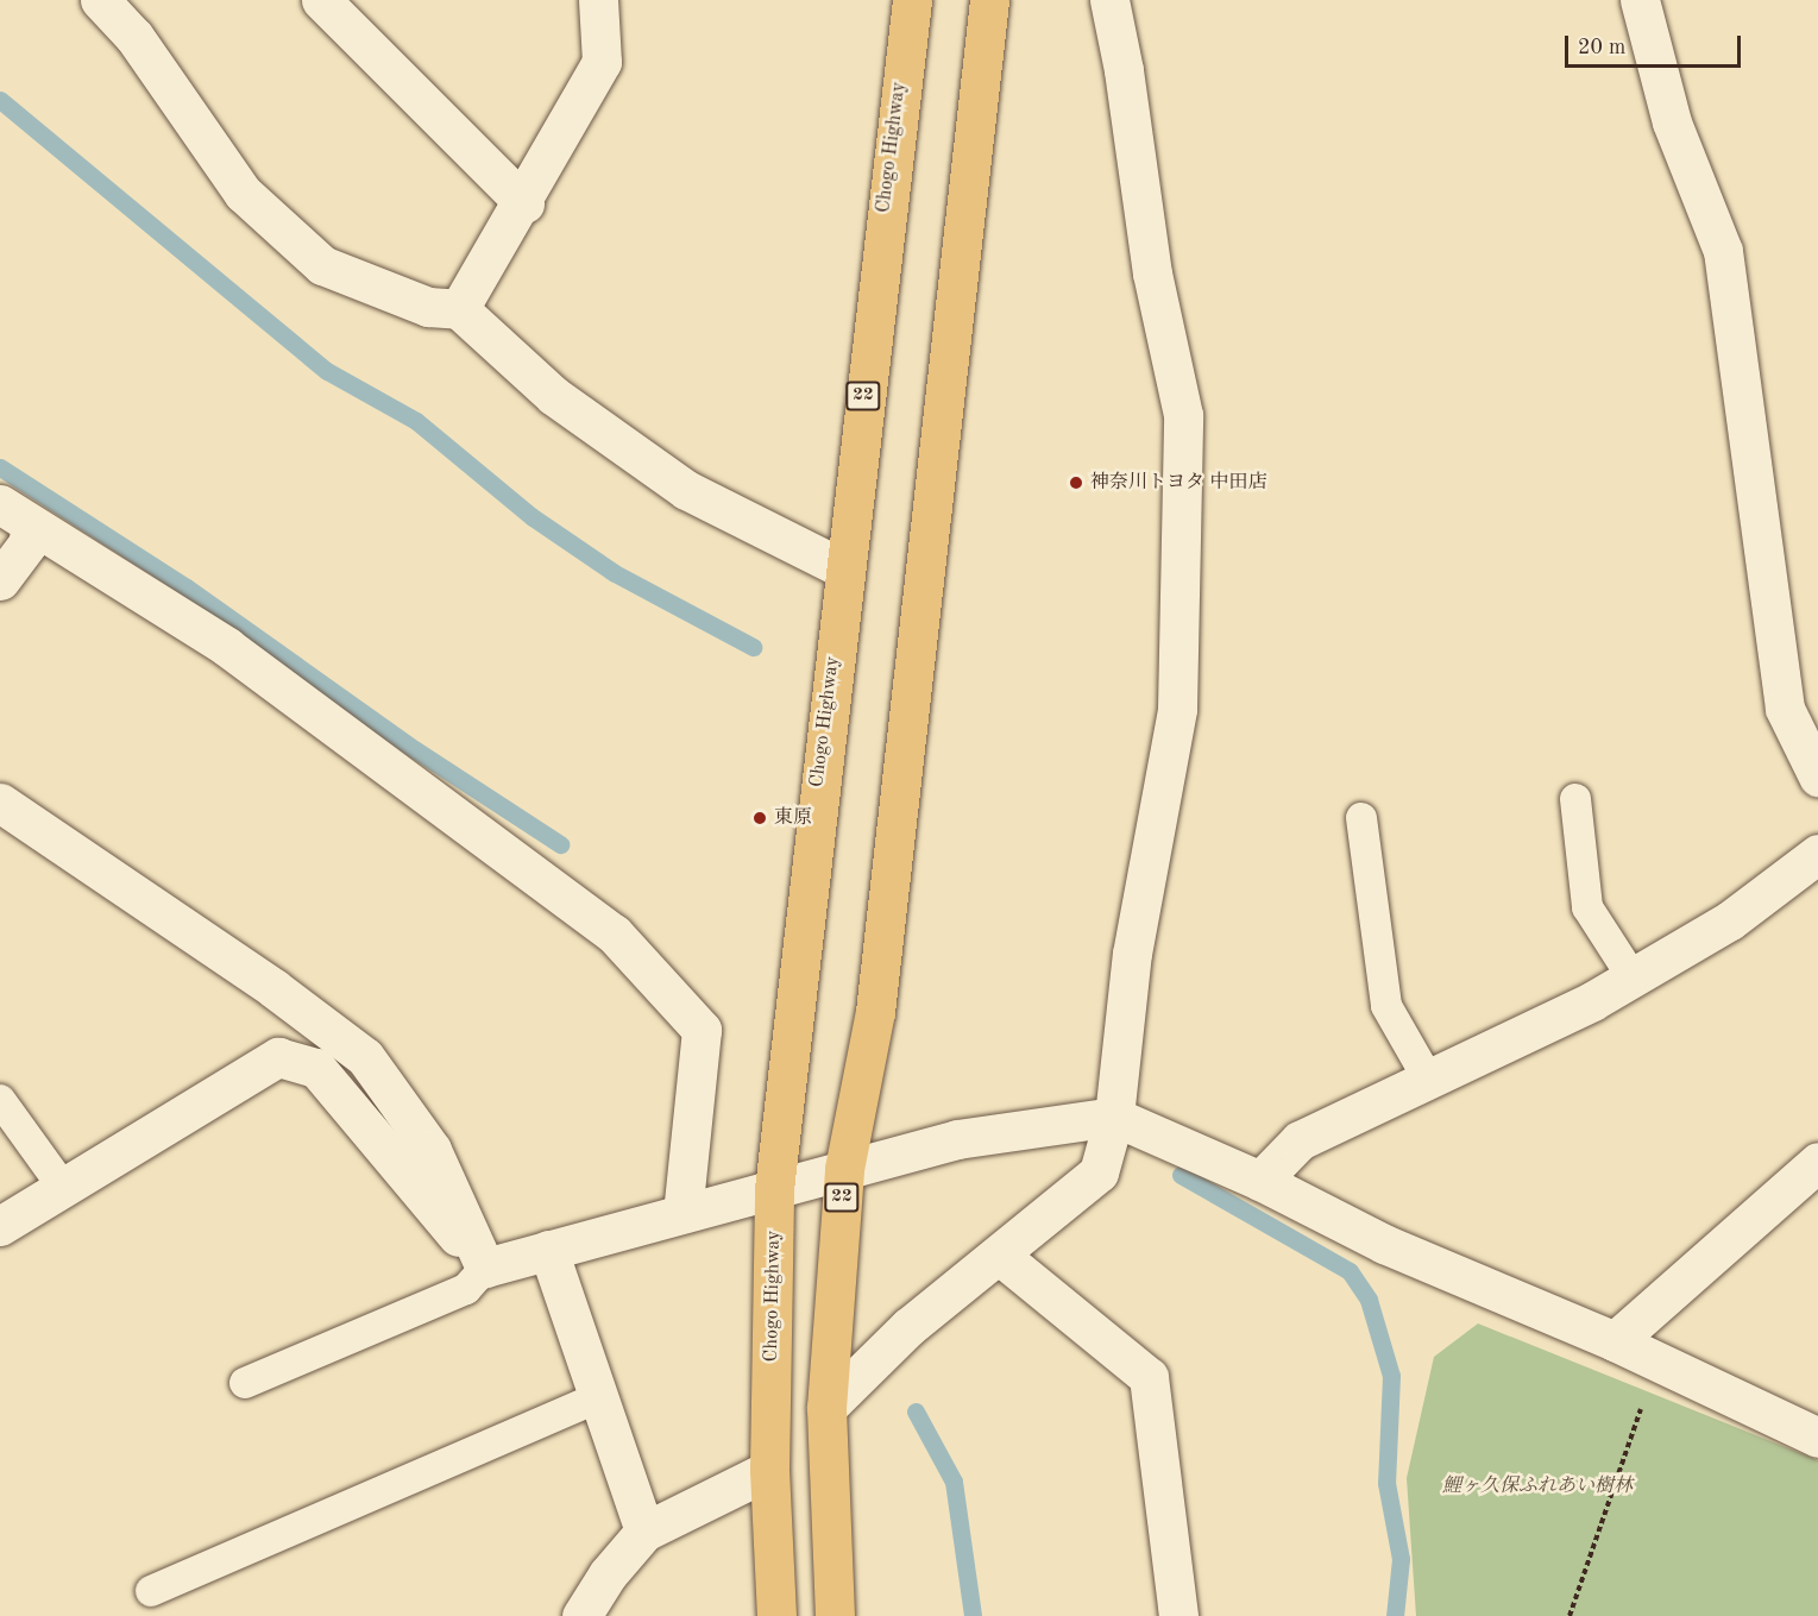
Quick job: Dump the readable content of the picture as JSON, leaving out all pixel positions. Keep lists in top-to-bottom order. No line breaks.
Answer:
{"streets":{"main road":["Chogo Highway","22"]},"parks":["鯉ヶ久保ふれあい樹林"],"places":["神奈川トヨタ 中田店","東原"],"scale_bar":"20 m"}
